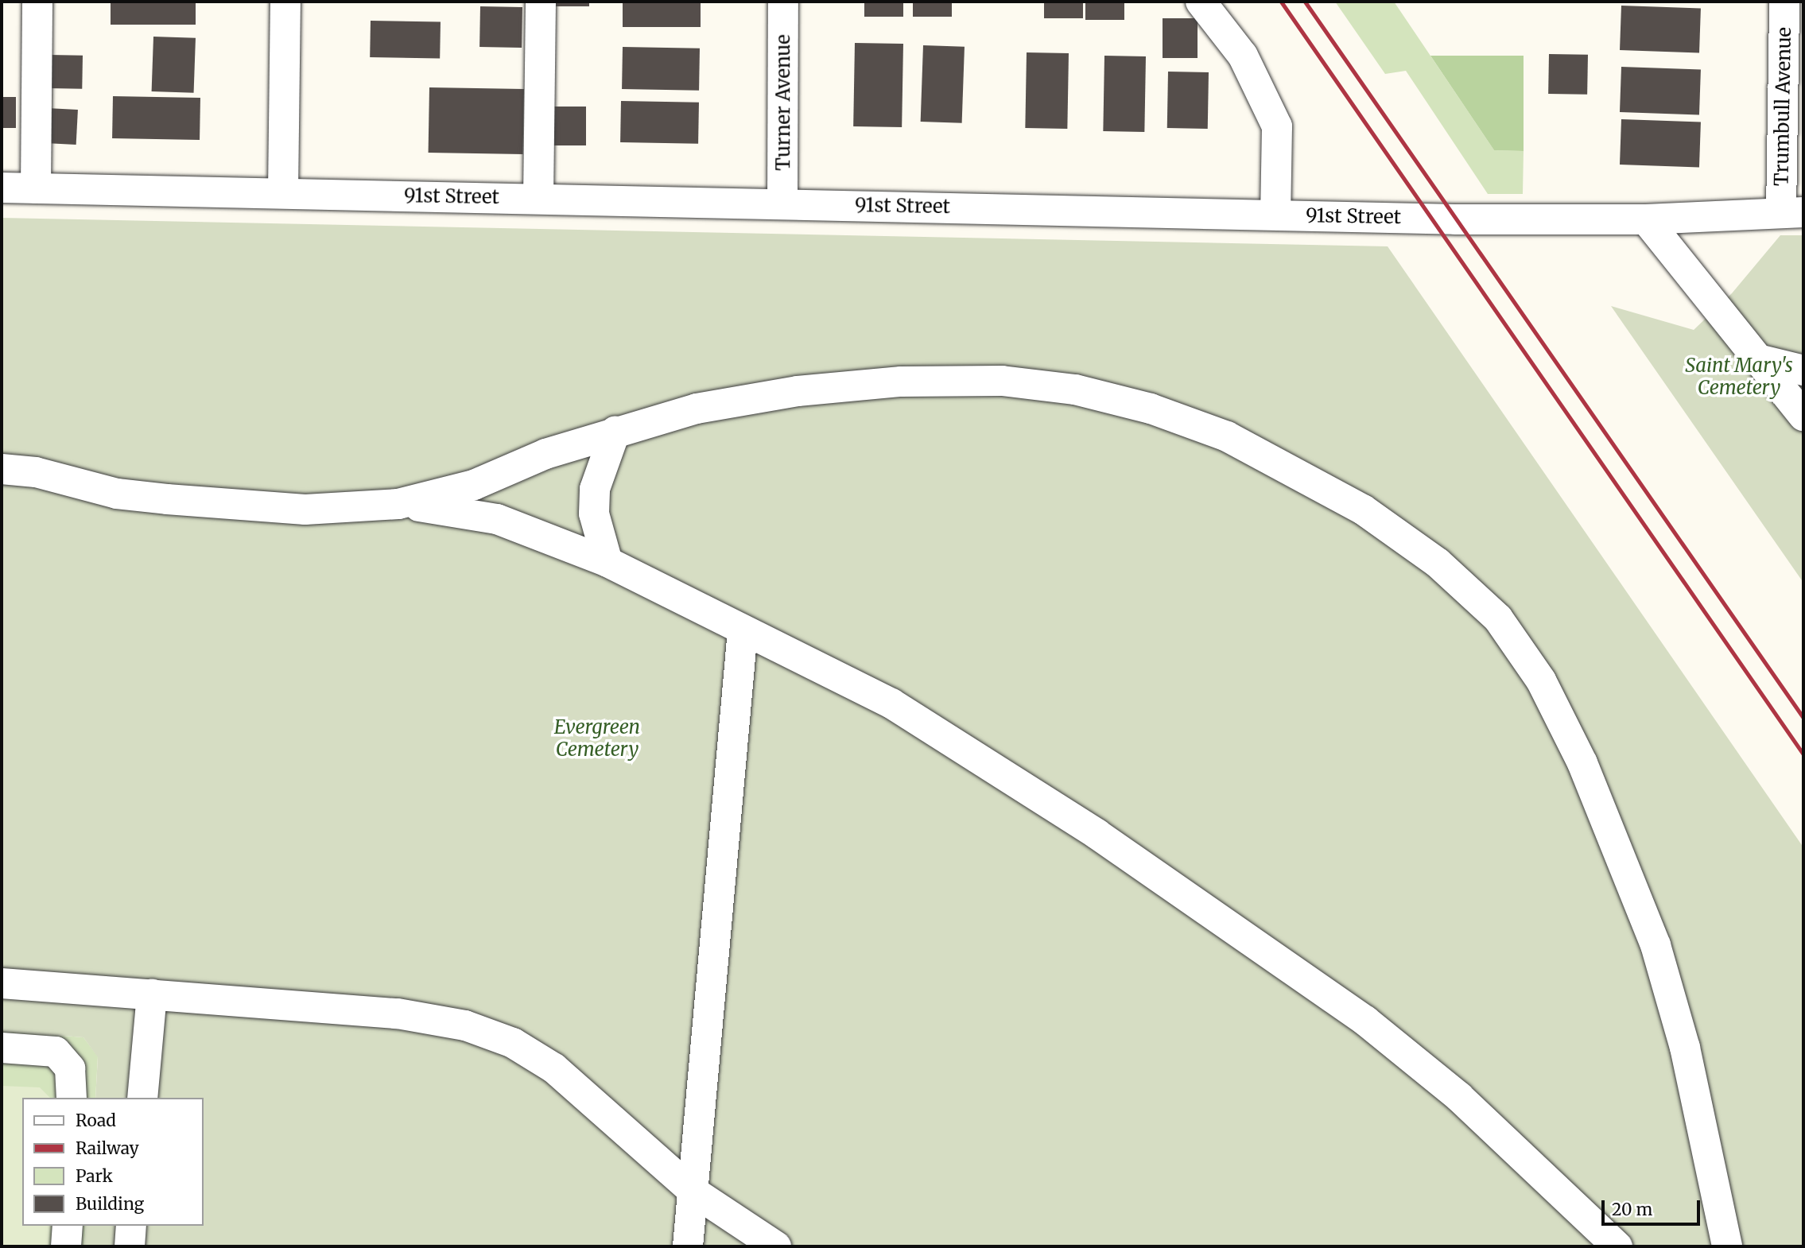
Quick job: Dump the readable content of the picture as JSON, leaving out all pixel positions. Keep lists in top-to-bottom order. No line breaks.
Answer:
{"streets":{"street":["Turner Avenue","Trumbull Avenue","91st Street"]},"crossings":[["Turner Avenue","91st Street"],["Trumbull Avenue","91st Street"]],"parks":["Saint Mary's Cemetery","Evergreen Cemetery"],"legend":["Road","Railway","Park","Building"],"scale_bar":"20 m"}
